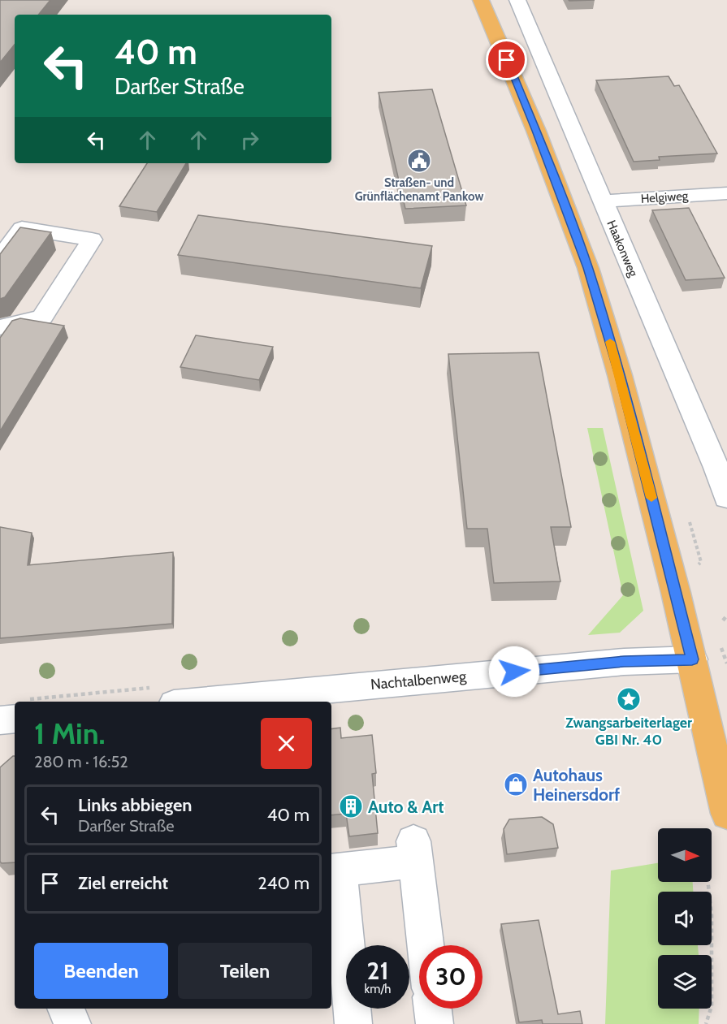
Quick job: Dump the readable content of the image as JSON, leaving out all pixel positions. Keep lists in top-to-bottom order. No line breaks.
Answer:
{"streets":{"street":["Helgiweg","Haakonweg","Nachtalbenweg"]},"crossings":[["Helgiweg","Haakonweg"]],"places":{"public building":["Straßen- und Grünflächenamt Pankow"],"place":["Zwangsarbeiterlager GBI Nr. 40"],"shop":["Autohaus Heinersdorf"],"building":["Auto & Art"]},"north":"right","page":{"turn":["40 m","Darßer Straße"],"heading":["1 Min.","280 m · 16:52"],"list":[{"name":"Links abbiegen","note":"Darßer Straße","value":"40 m"},{"name":"Ziel erreicht","value":"240 m"}],"buttons":["Beenden","Teilen"],"speed":"21 km/h","limit":"30"}}
